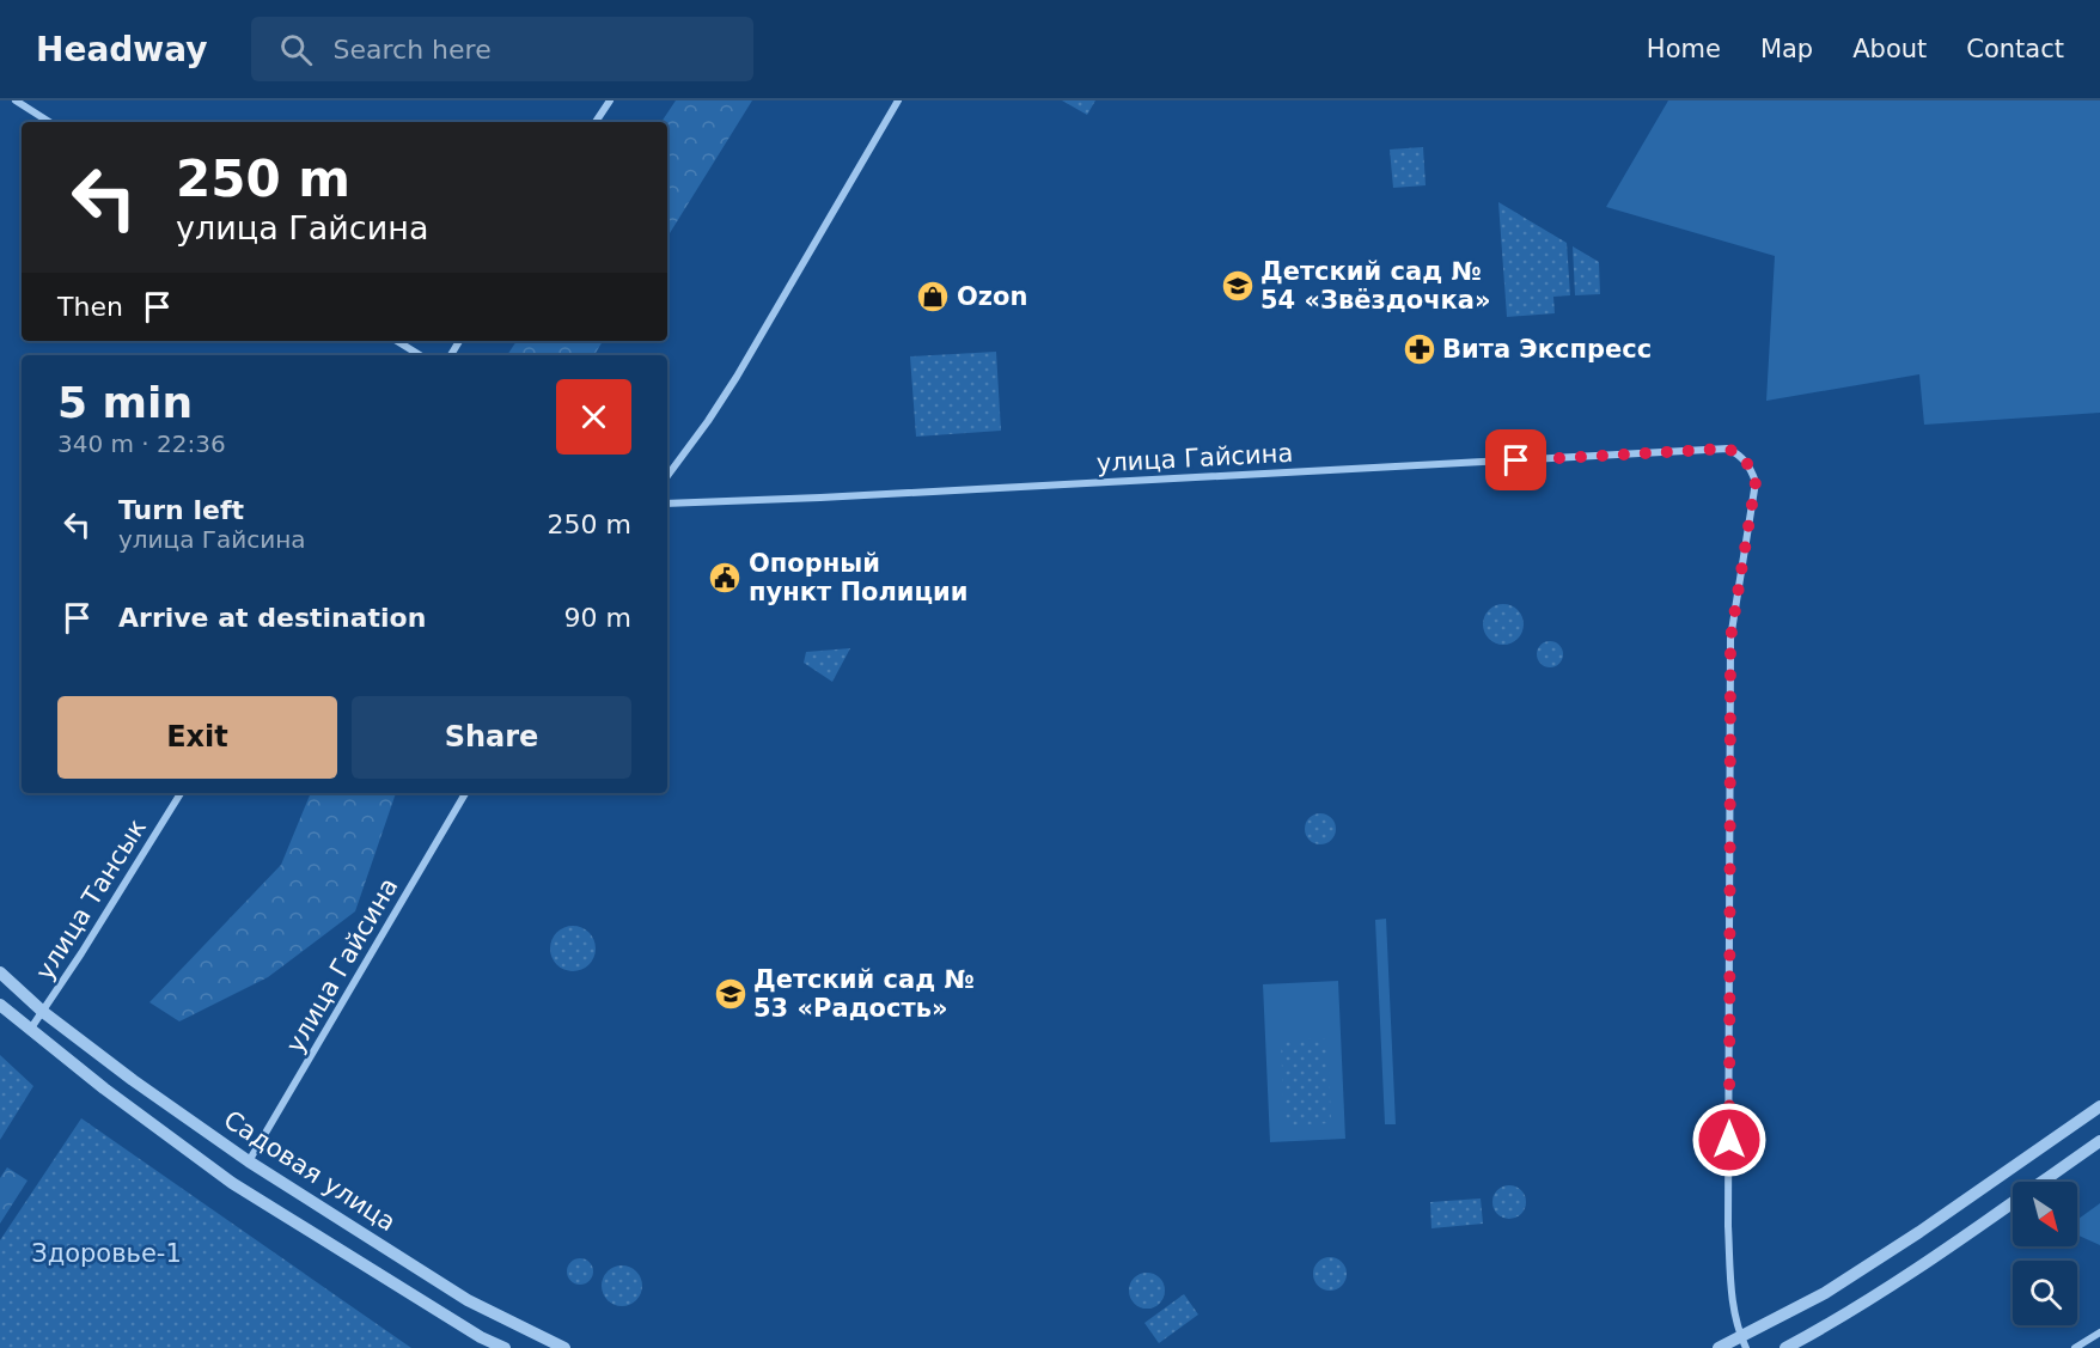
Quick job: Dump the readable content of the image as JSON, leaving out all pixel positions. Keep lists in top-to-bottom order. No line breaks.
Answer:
{"streets":{"street":["улица Гайсина","улица Тансык","Садовая улица"]},"crossings":[["улица Гайсина","Садовая улица"],["улица Тансык","Садовая улица"]],"parks":["Здоровье-1"],"places":{"school or university":["Детский сад № 54 «Звёздочка»","Детский сад № 53 «Радость»"],"shop":["Ozon"],"pharmacy":["Вита Экспресс"],"public building":["Опорный пункт Полиции"]},"north":"bottom right","page":{"header":"Headway","search":"Search here","nav":["Home","Map","About","Contact"],"turn":["250 m","улица Гайсина"],"then":"Then","heading":["5 min","340 m · 22:36"],"list":[{"name":"Turn left","note":"улица Гайсина","value":"250 m"},{"name":"Arrive at destination","value":"90 m"}],"buttons":["Exit","Share"]}}
